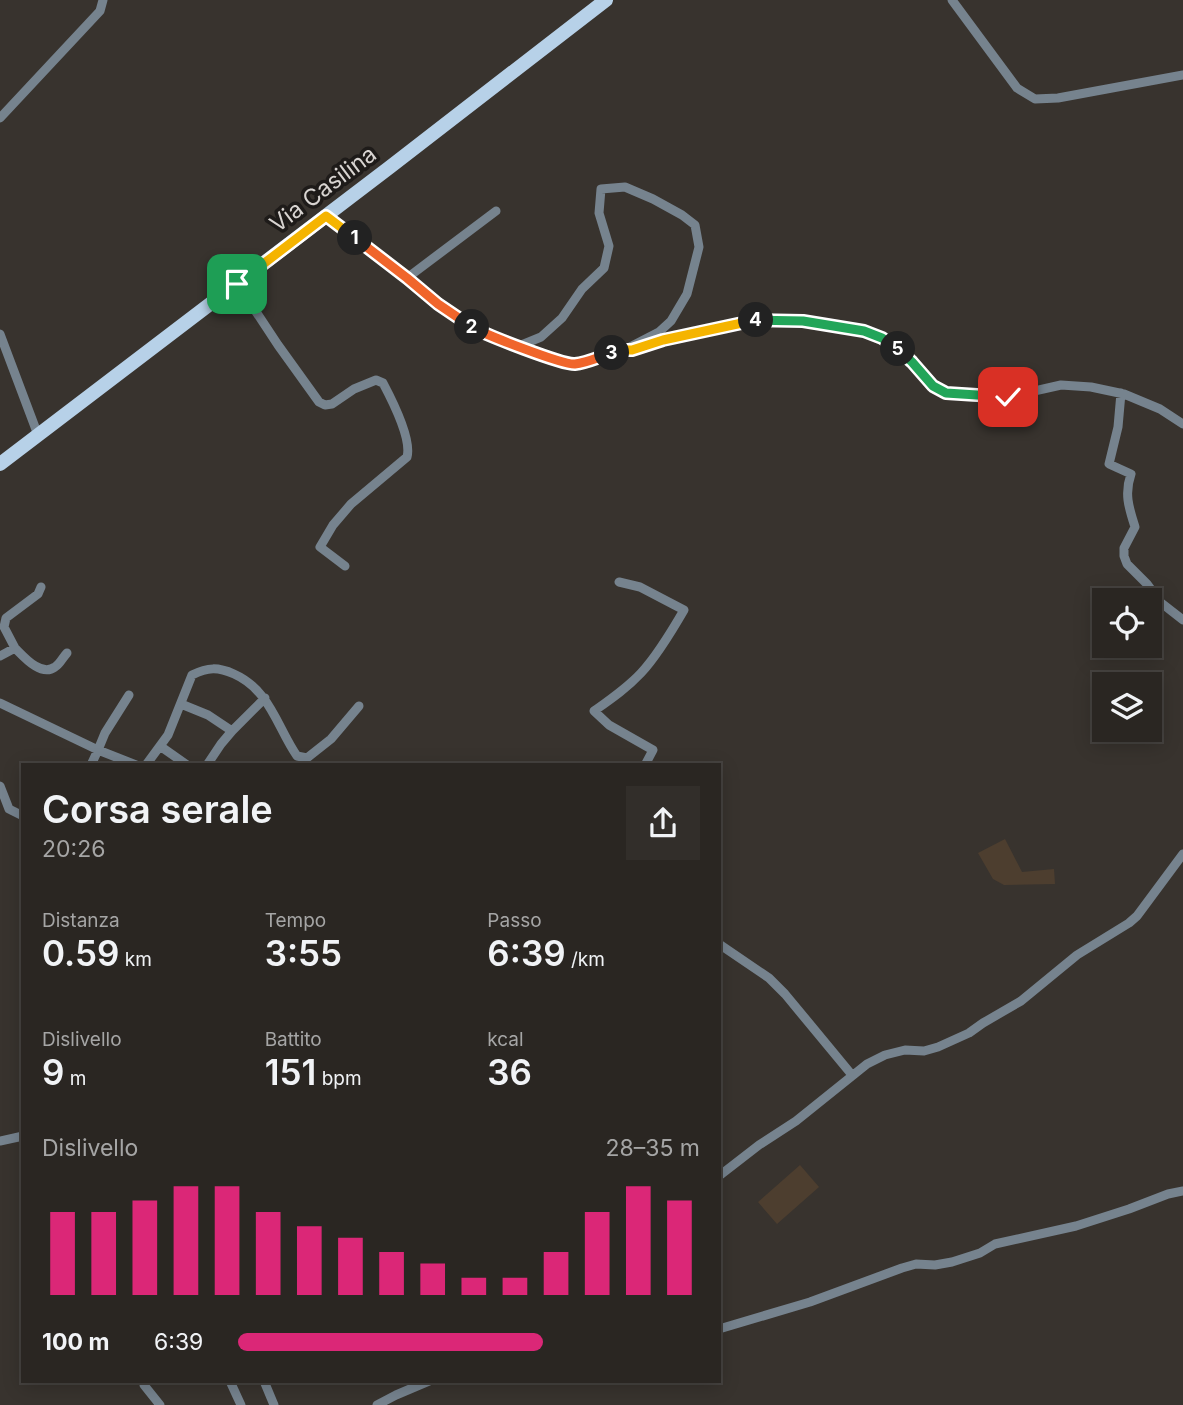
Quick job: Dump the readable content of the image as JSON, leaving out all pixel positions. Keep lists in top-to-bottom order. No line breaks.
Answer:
{"streets":{"main road":["Via Casilina"]},"page":{"pins":["1","4","2","5","3"],"heading":["Corsa serale","20:26"],"stats":[["Distanza","0.59 km"],["Tempo","3:55"],["Passo","6:39 /km"],["Dislivello","9 m"],["Battito","151 bpm"],["kcal","36"]],"chart":["Dislivello","28–35 m"],"list":[{"name":"100 m","note":"6:39"}]}}
